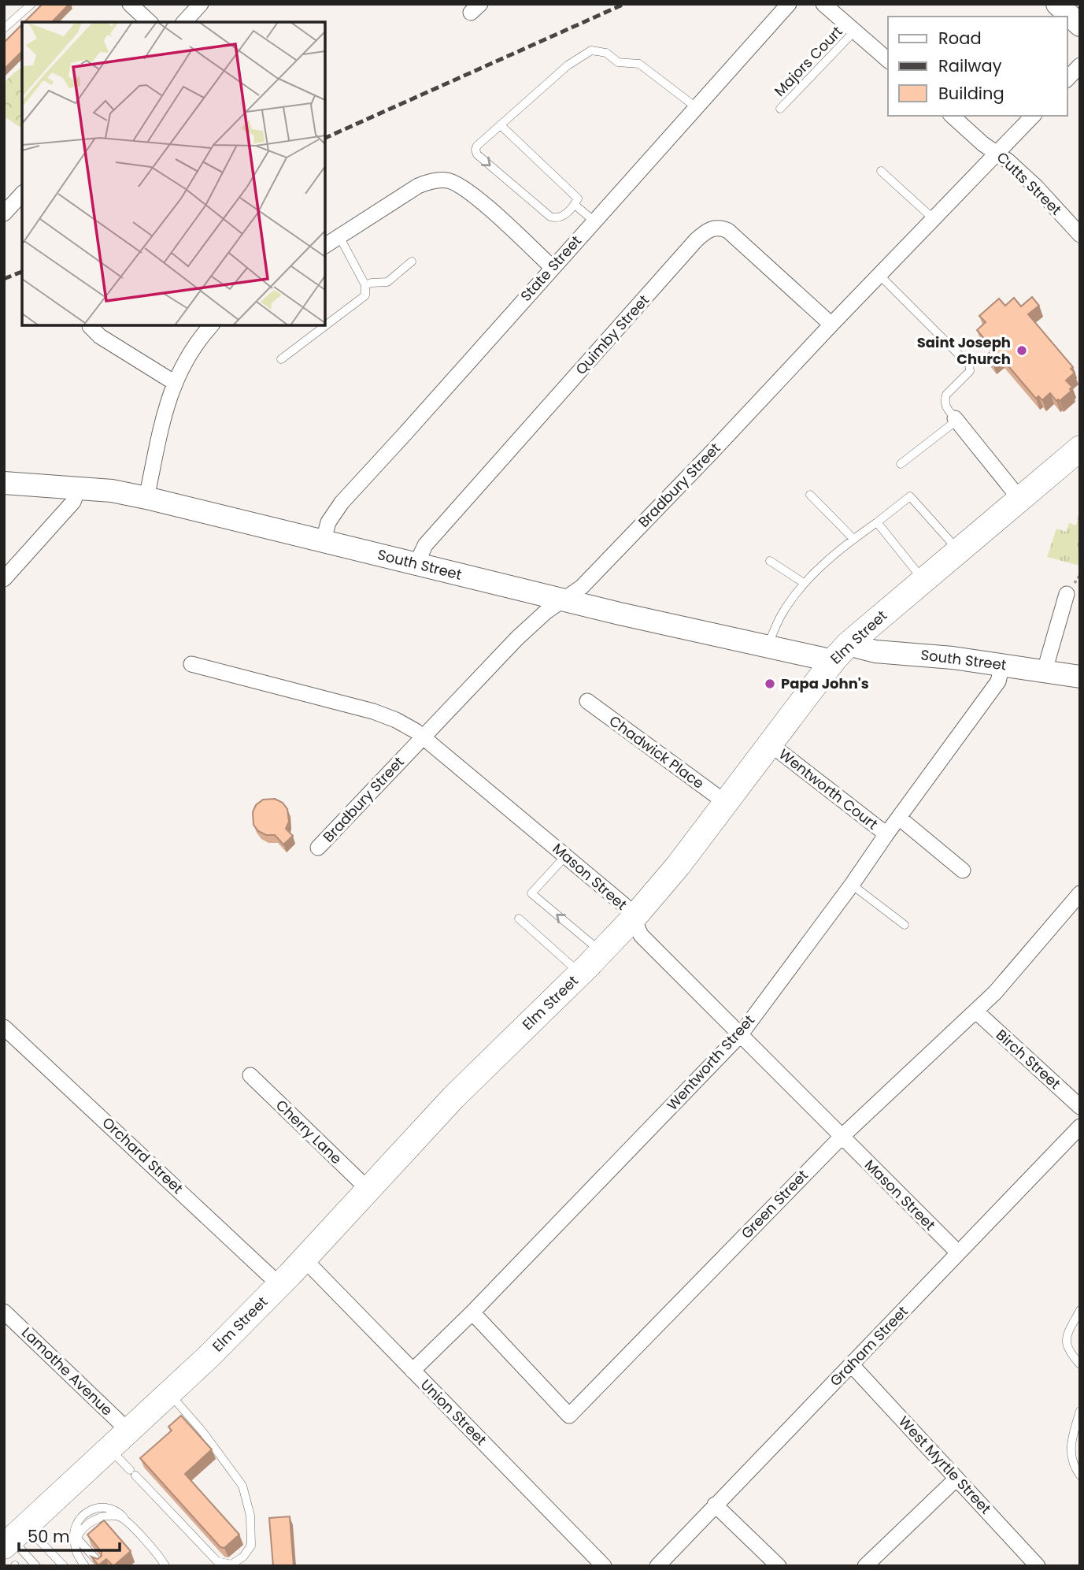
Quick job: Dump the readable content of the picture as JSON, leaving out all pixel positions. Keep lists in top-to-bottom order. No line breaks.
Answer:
{"streets":{"main road":["Elm Street"],"street":["Cutts Street","State Street","Quimby Street","Bradbury Street","South Street","Chadwick Place","Wentworth Court","Mason Street","Birch Street","Wentworth Street","Cherry Lane","Orchard Street","Green Street","Graham Street","Lamothe Avenue","Union Street","West Myrtle Street"],"lane":["Majors Court"]},"crossings":[["Cutts Street","Bradbury Street"],["State Street","South Street"],["Quimby Street","Bradbury Street"],["Quimby Street","South Street"],["Bradbury Street","South Street"],["Bradbury Street","Mason Street"],["South Street","Elm Street"],["South Street","Wentworth Street"],["Elm Street","Chadwick Place"],["Elm Street","Wentworth Court"],["Elm Street","Mason Street"],["Elm Street","Cherry Lane"],["Elm Street","Orchard Street"],["Elm Street","Lamothe Avenue"],["Elm Street","Union Street"],["Wentworth Court","Wentworth Street"],["Mason Street","Wentworth Street"],["Mason Street","Green Street"],["Mason Street","Graham Street"],["Birch Street","Green Street"],["Wentworth Street","Green Street"],["Wentworth Street","Union Street"],["Graham Street","West Myrtle Street"]],"places":["Saint Joseph Church","Papa John's"],"legend":["Road","Railway","Building"],"scale_bar":"50 m"}
